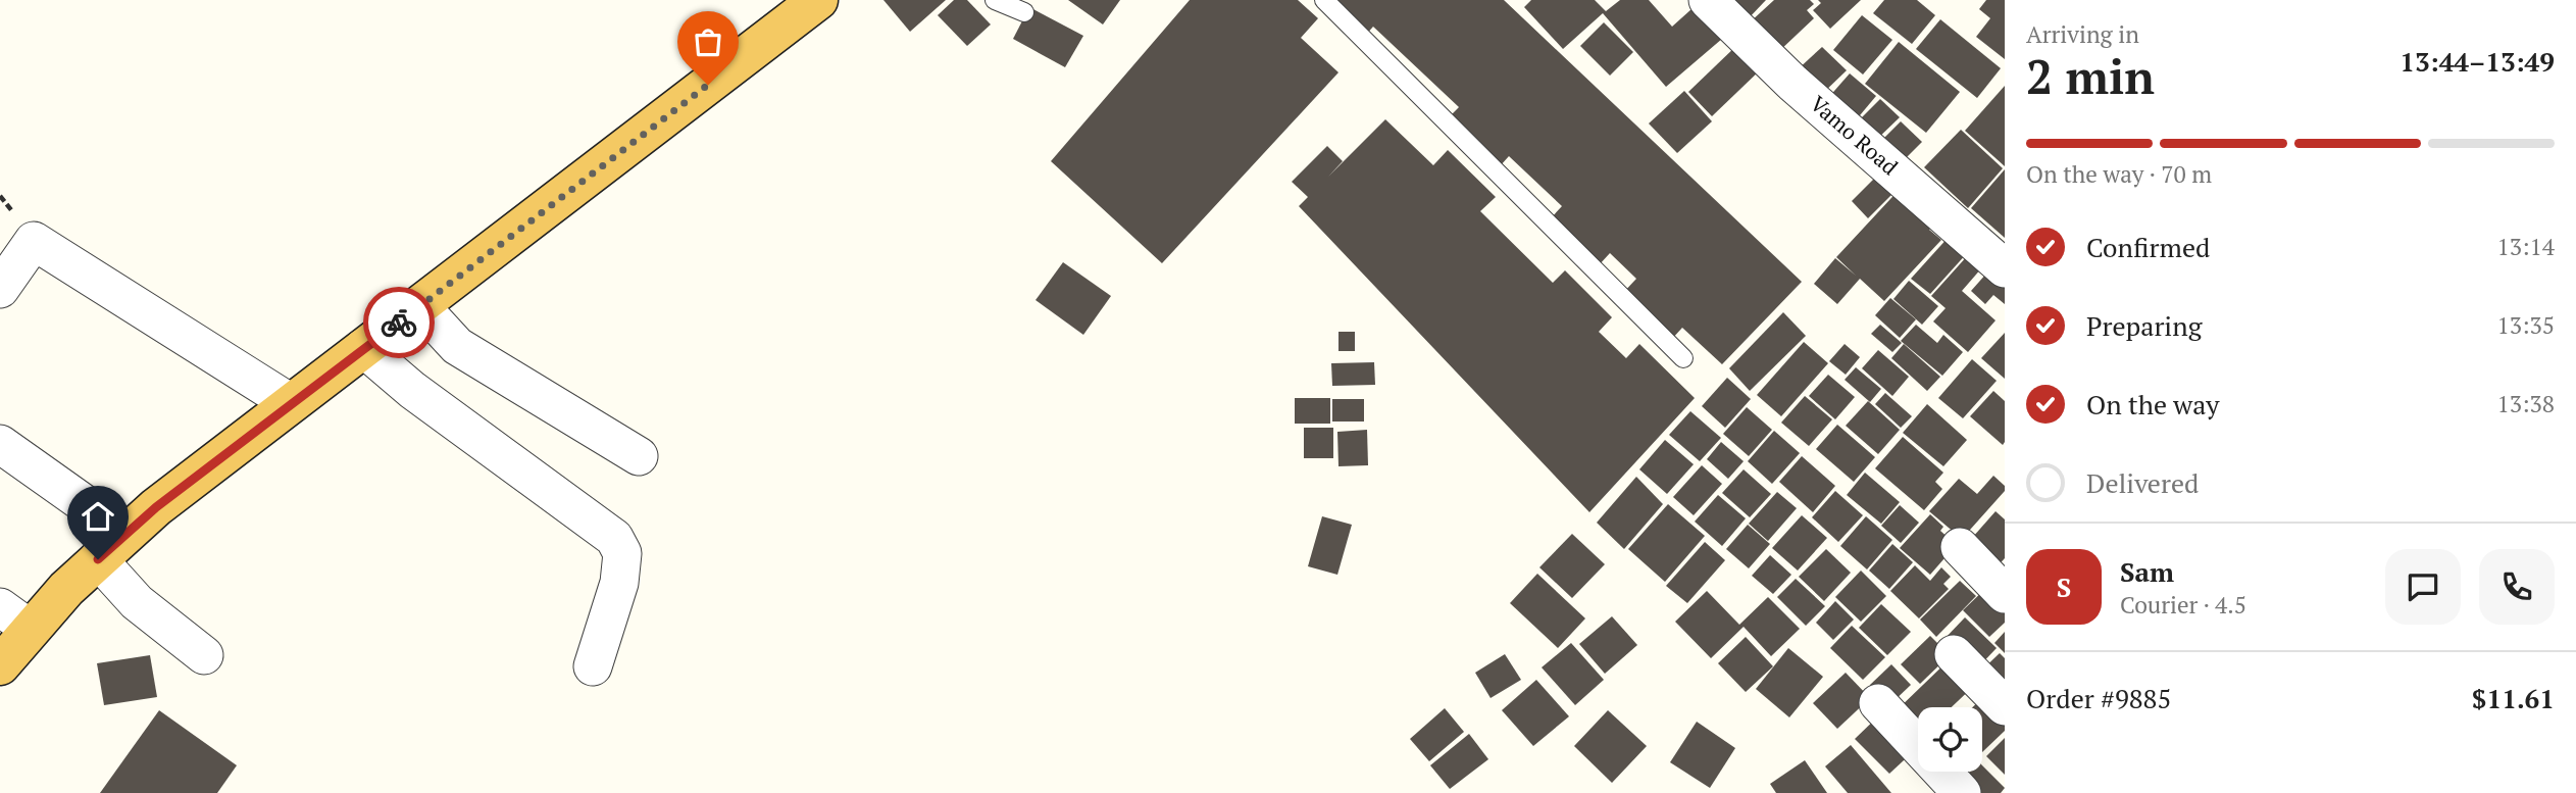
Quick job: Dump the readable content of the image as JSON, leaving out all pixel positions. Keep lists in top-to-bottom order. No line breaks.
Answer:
{"streets":{"street":["Vamo Road"]},"page":{"heading":["2 min","Arriving in","13:44–13:49"],"panel":["Sam","Courier · 4.5","Order #9885","$11.61"],"bar":"On the way · 70 m","list":[["Confirmed","13:14"],["Preparing","13:35"],["On the way","13:38"],"Delivered"],"round":"S"}}
